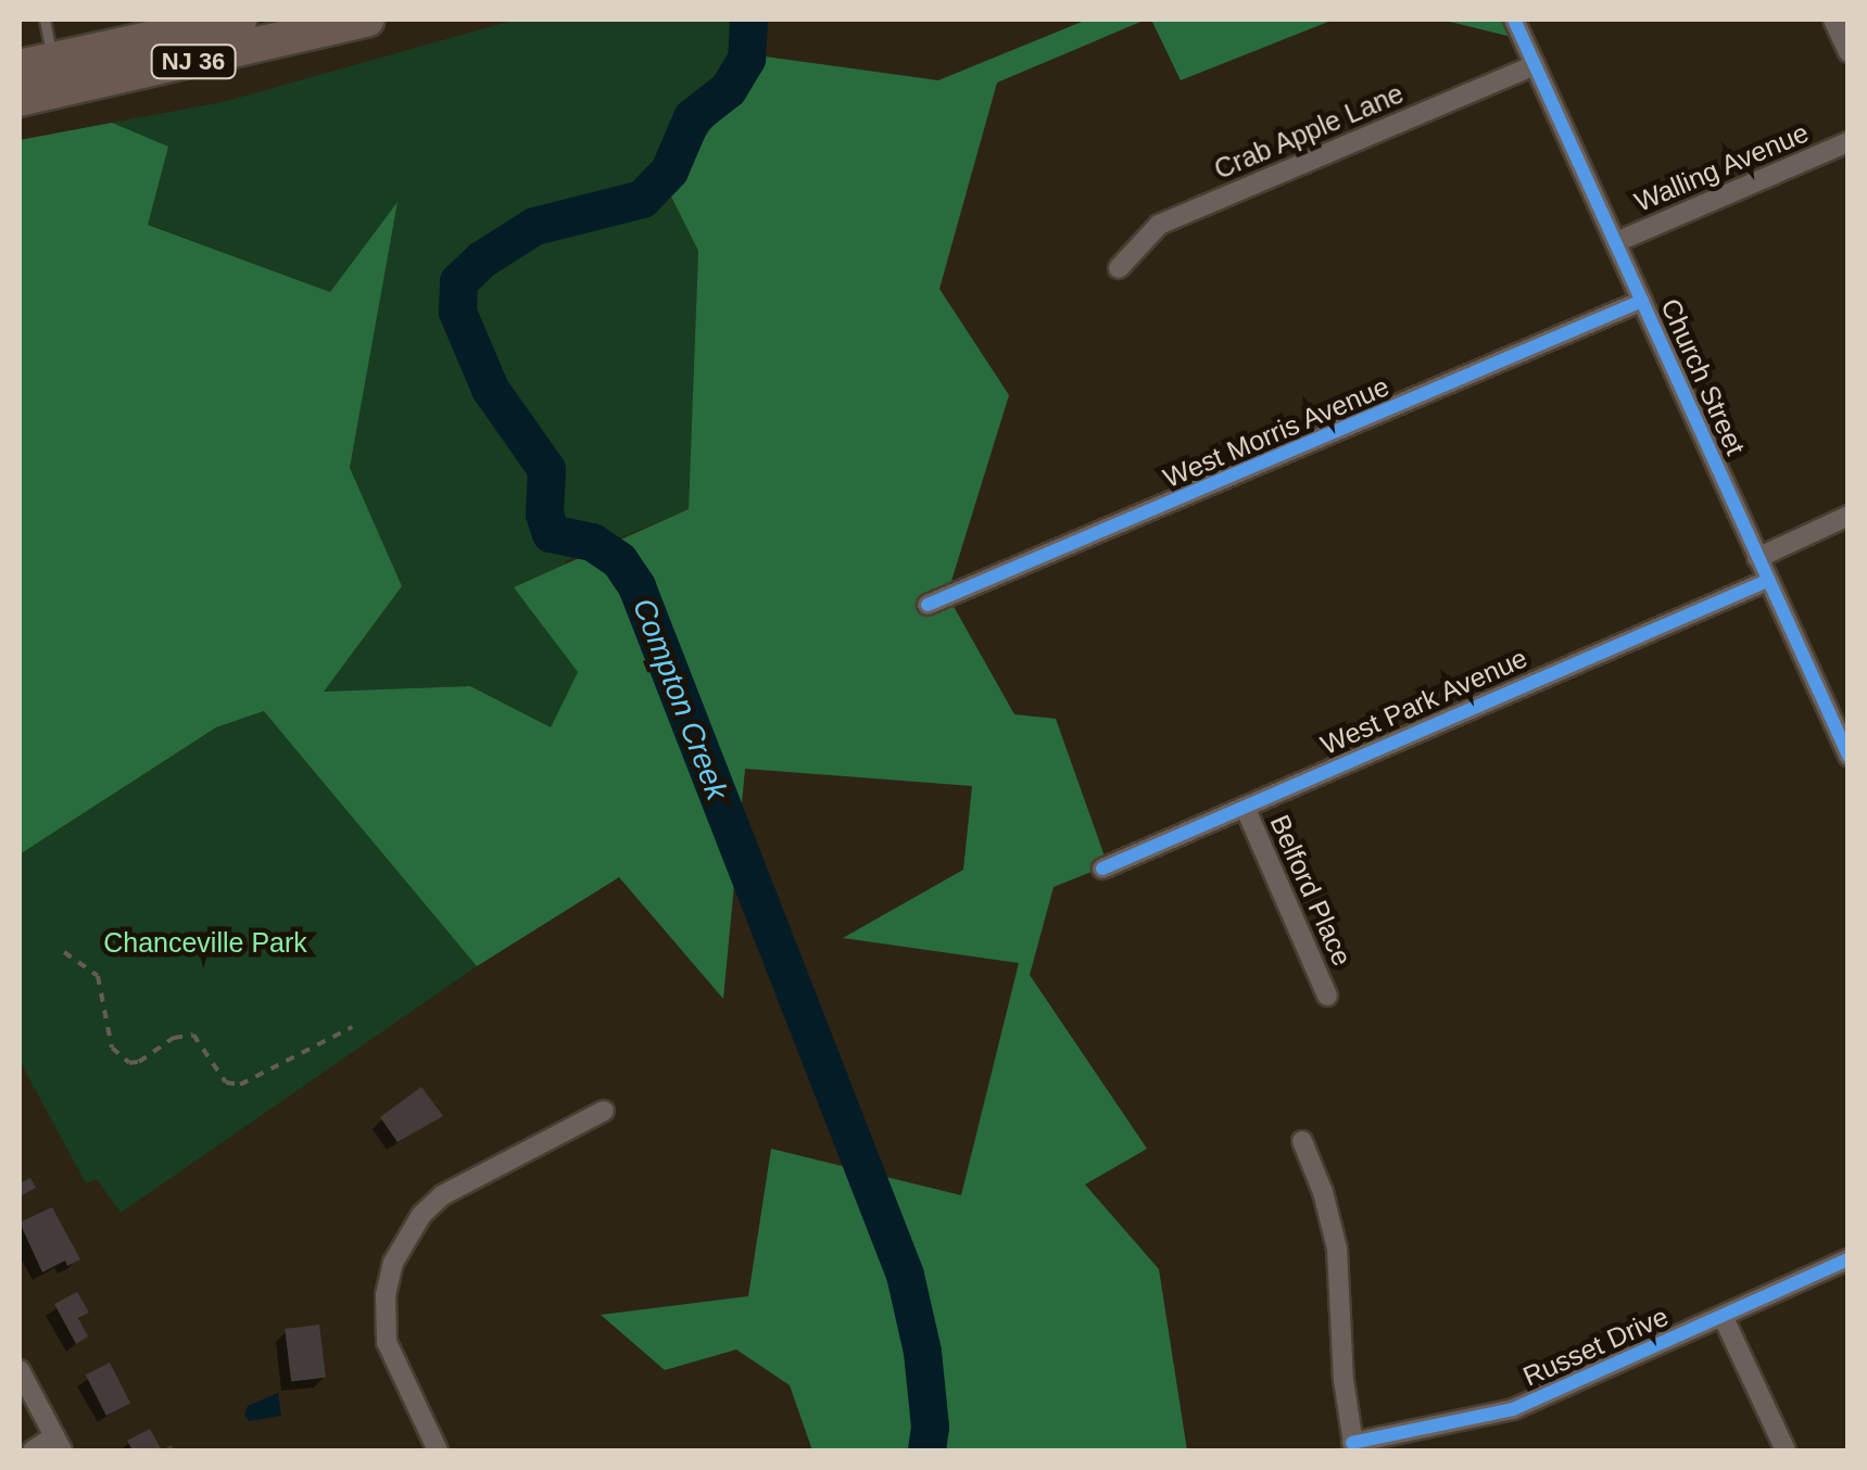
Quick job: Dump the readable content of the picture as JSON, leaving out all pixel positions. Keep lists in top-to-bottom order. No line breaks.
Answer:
{"streets":{"highway":["NJ 36"],"street":["Crab Apple Lane","Walling Avenue","Church Street","West Morris Avenue","West Park Avenue","Belford Place","Russet Drive"]},"crossings":[["Crab Apple Lane","Church Street"],["Walling Avenue","Church Street"],["Church Street","West Morris Avenue"],["Church Street","West Park Avenue"],["West Park Avenue","Belford Place"]],"water":["Compton Creek"],"parks":["Chanceville Park"]}
